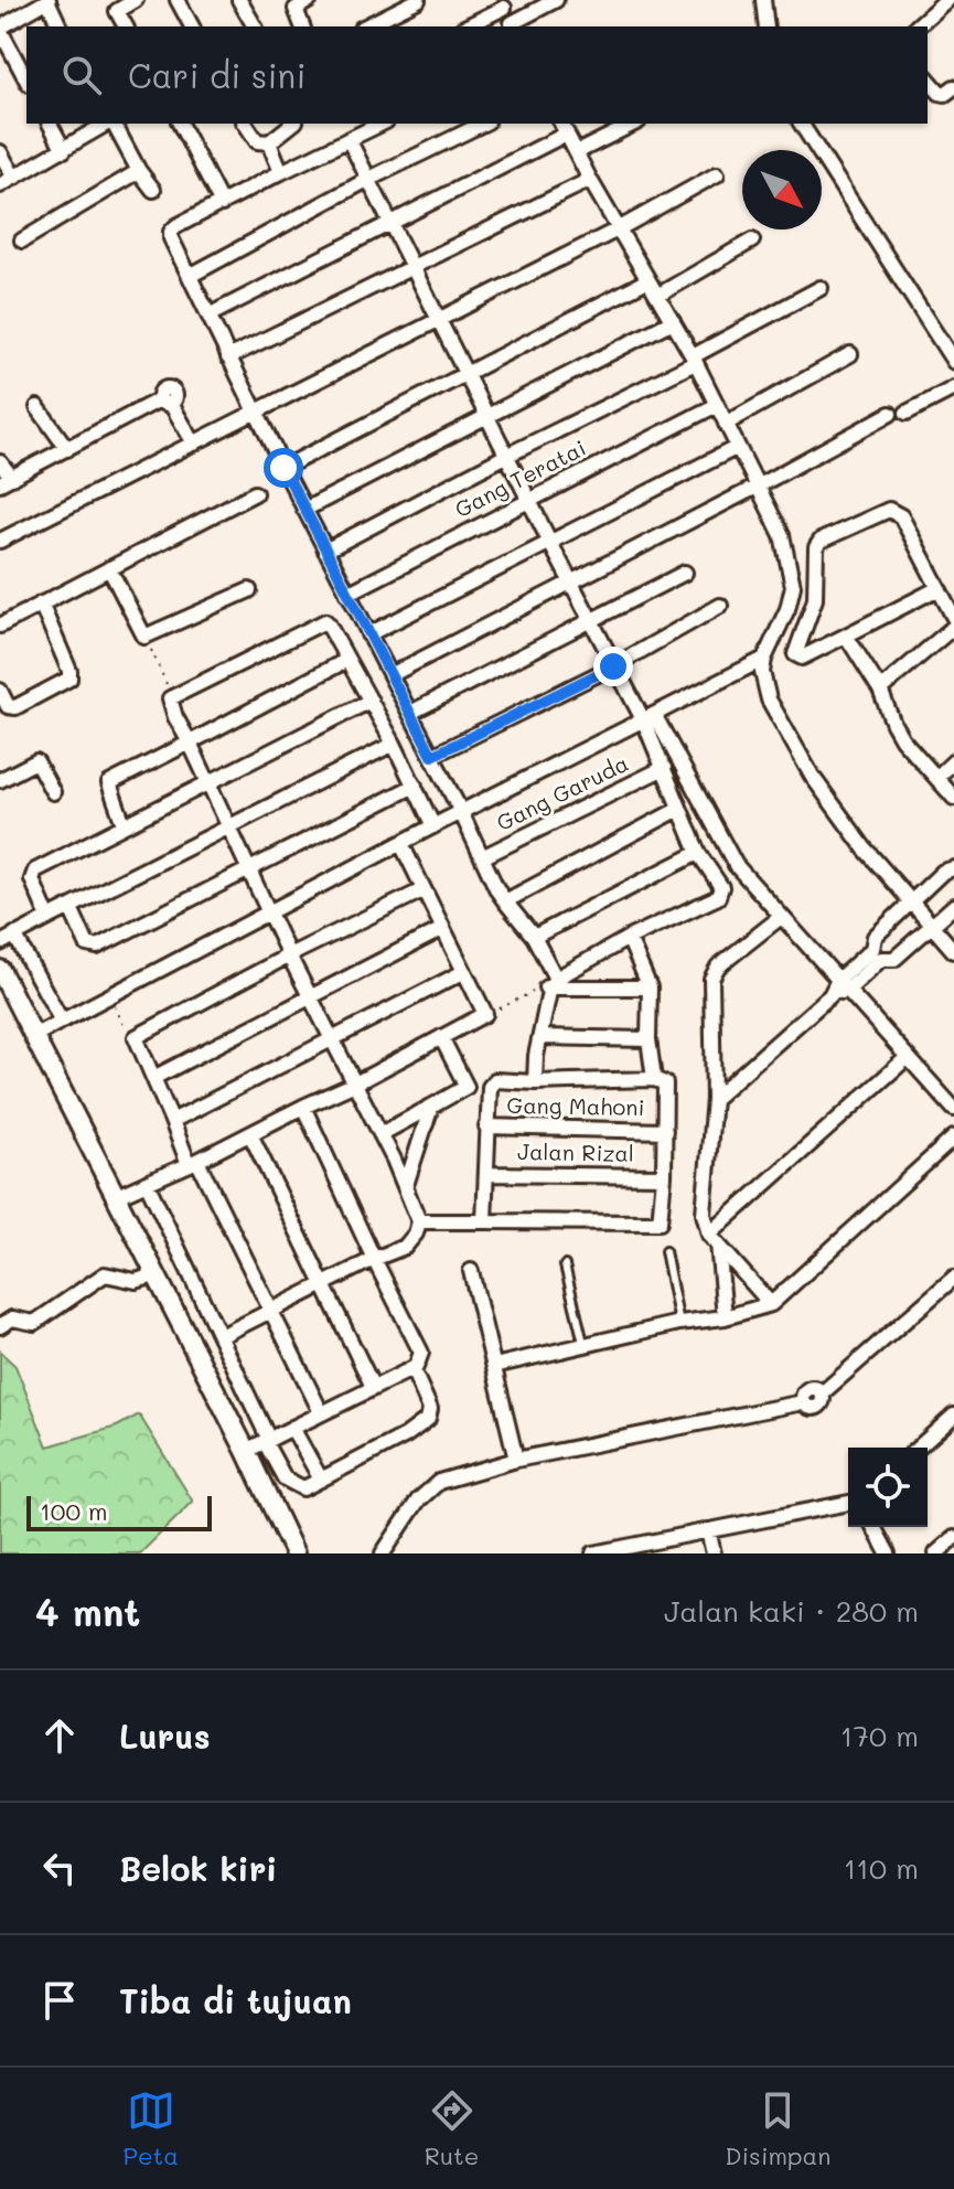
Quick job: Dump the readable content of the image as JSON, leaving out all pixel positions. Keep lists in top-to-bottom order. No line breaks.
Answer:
{"streets":{"street":["Gang Teratai","Gang Garuda","Gang Mahoni","Jalan Rizal"]},"scale_bar":"100 m","north":"bottom right","page":{"search":"Cari di sini","scale":"100 m","heading":["4 mnt","Jalan kaki · 280 m"],"list":[["Lurus","170 m"],["Belok kiri","110 m"],"Tiba di tujuan"],"nav":["Peta","Rute","Disimpan"]}}
